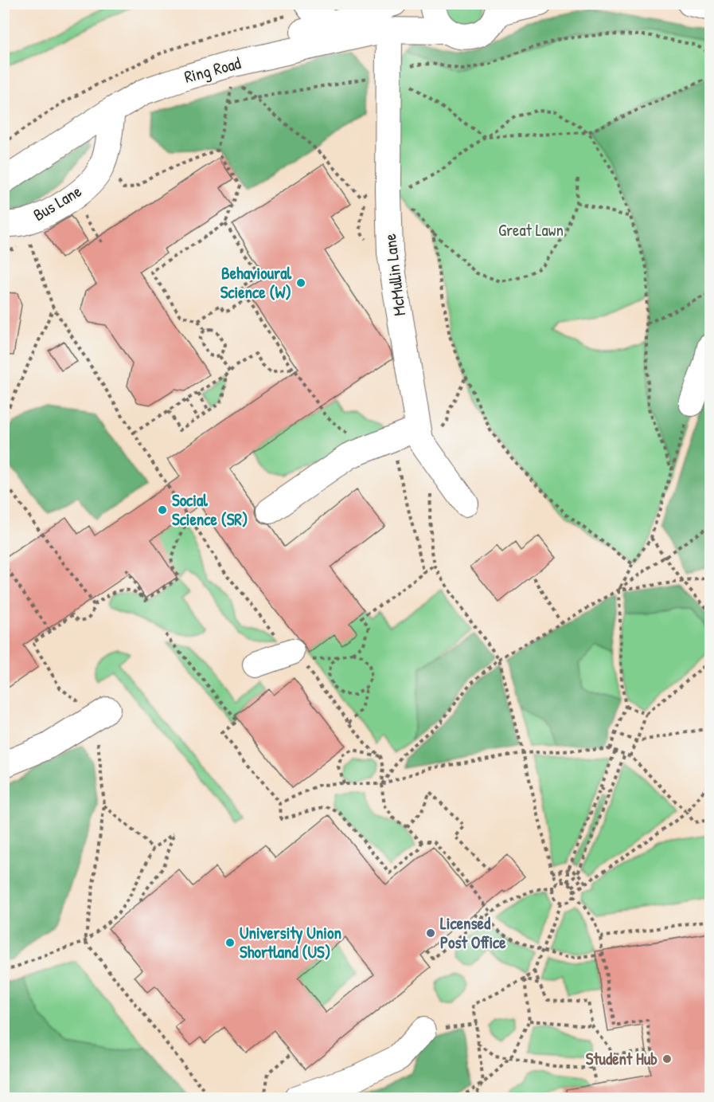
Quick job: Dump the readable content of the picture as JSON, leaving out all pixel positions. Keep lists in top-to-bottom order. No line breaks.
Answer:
{"streets":{"street":["Ring Road","Bus Lane","McMullin Lane"]},"crossings":[["Ring Road","Bus Lane"],["Ring Road","McMullin Lane"]],"parks":["Great Lawn"],"places":["Behavioural Science (W)","Social Science (SR)","Licensed Post Office","University Union Shortland (US)","Student Hub"]}
